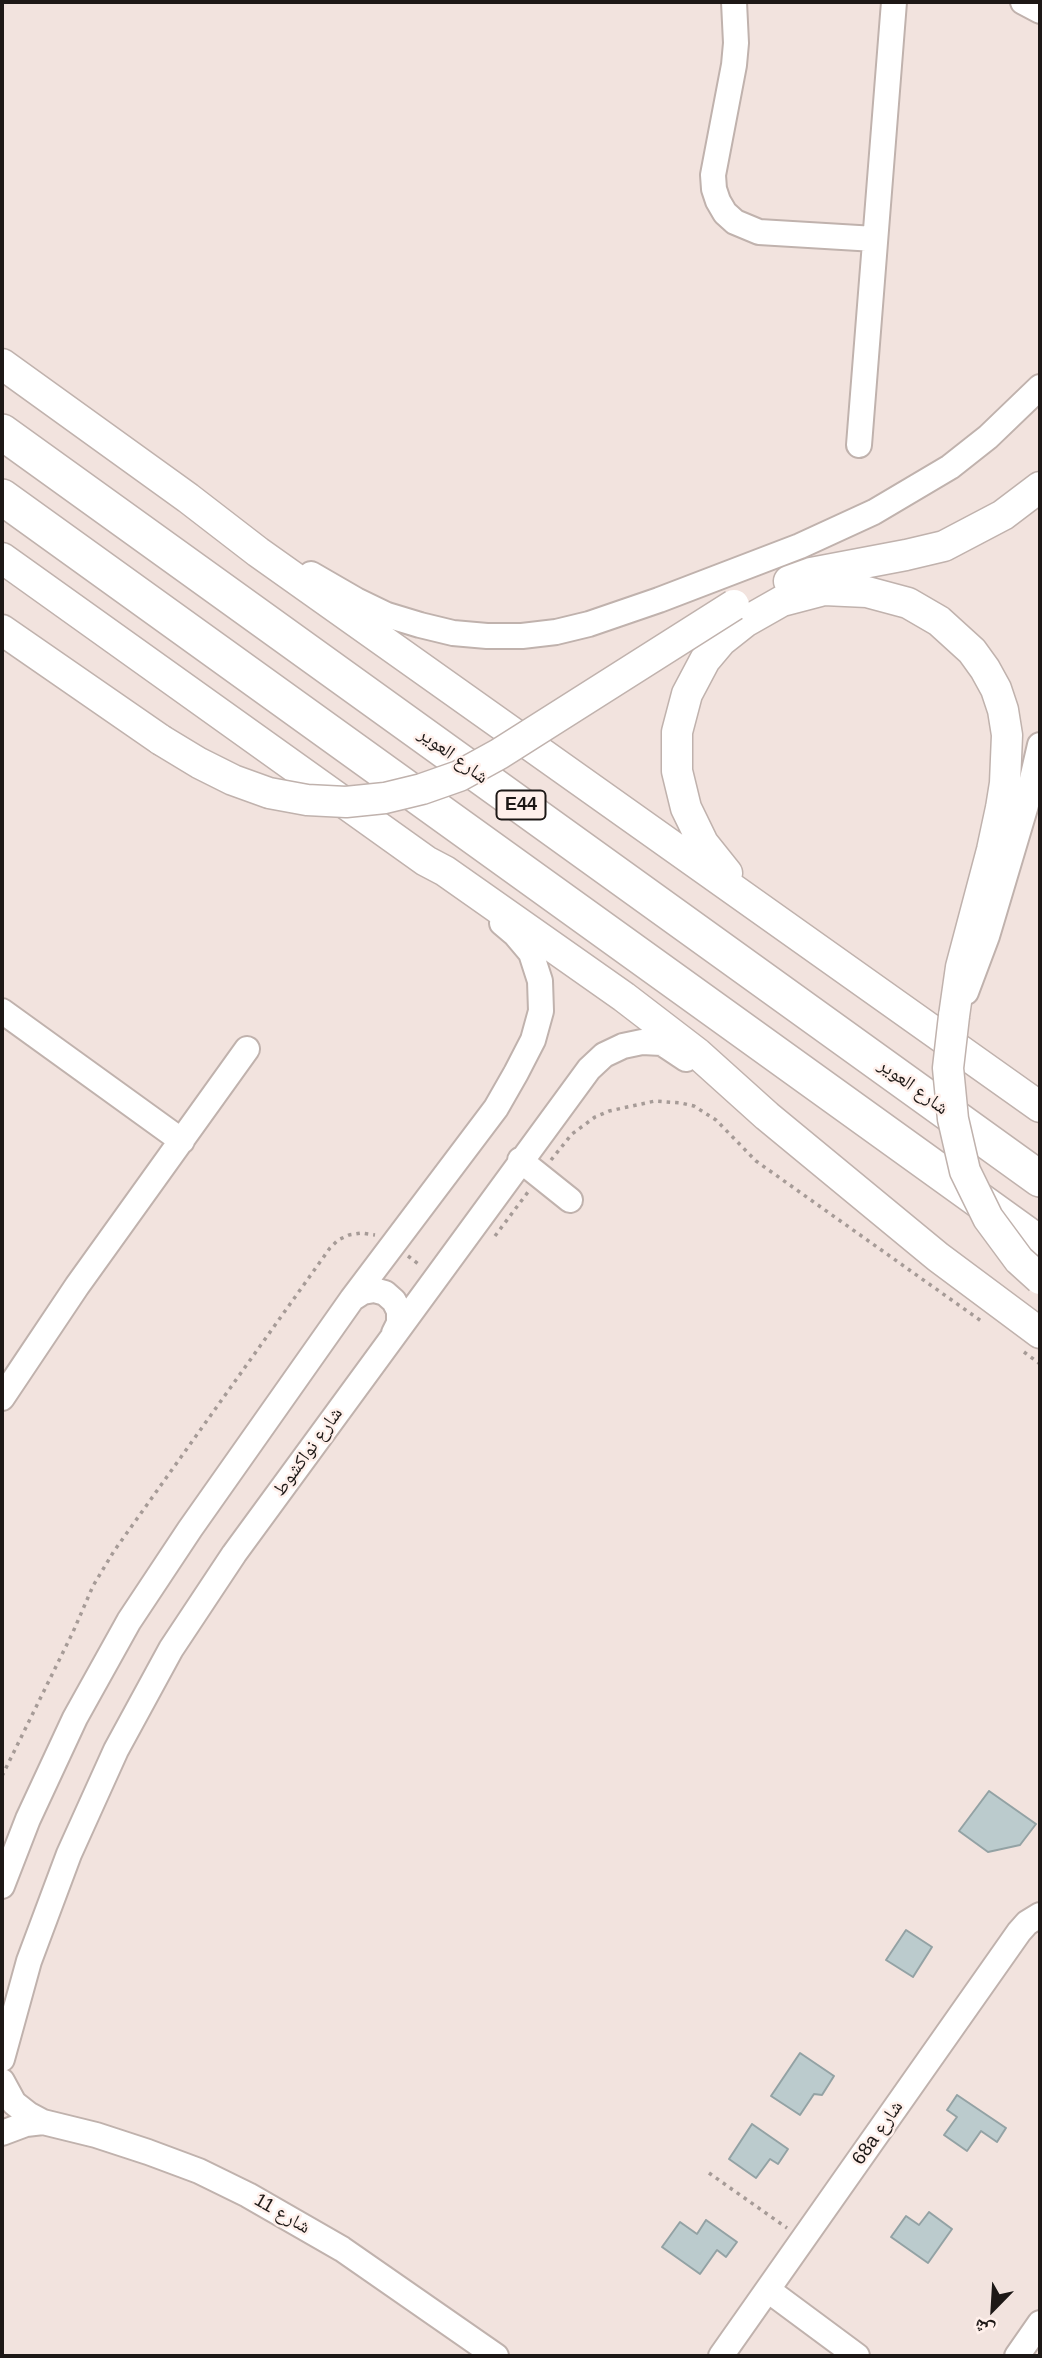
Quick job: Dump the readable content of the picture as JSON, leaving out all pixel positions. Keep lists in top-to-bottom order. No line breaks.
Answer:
{"streets":{"highway":["شارع العوير","E44"],"street":["شارع نواكشوط","68a شارع","شارع 11"]},"north":"bottom left"}
